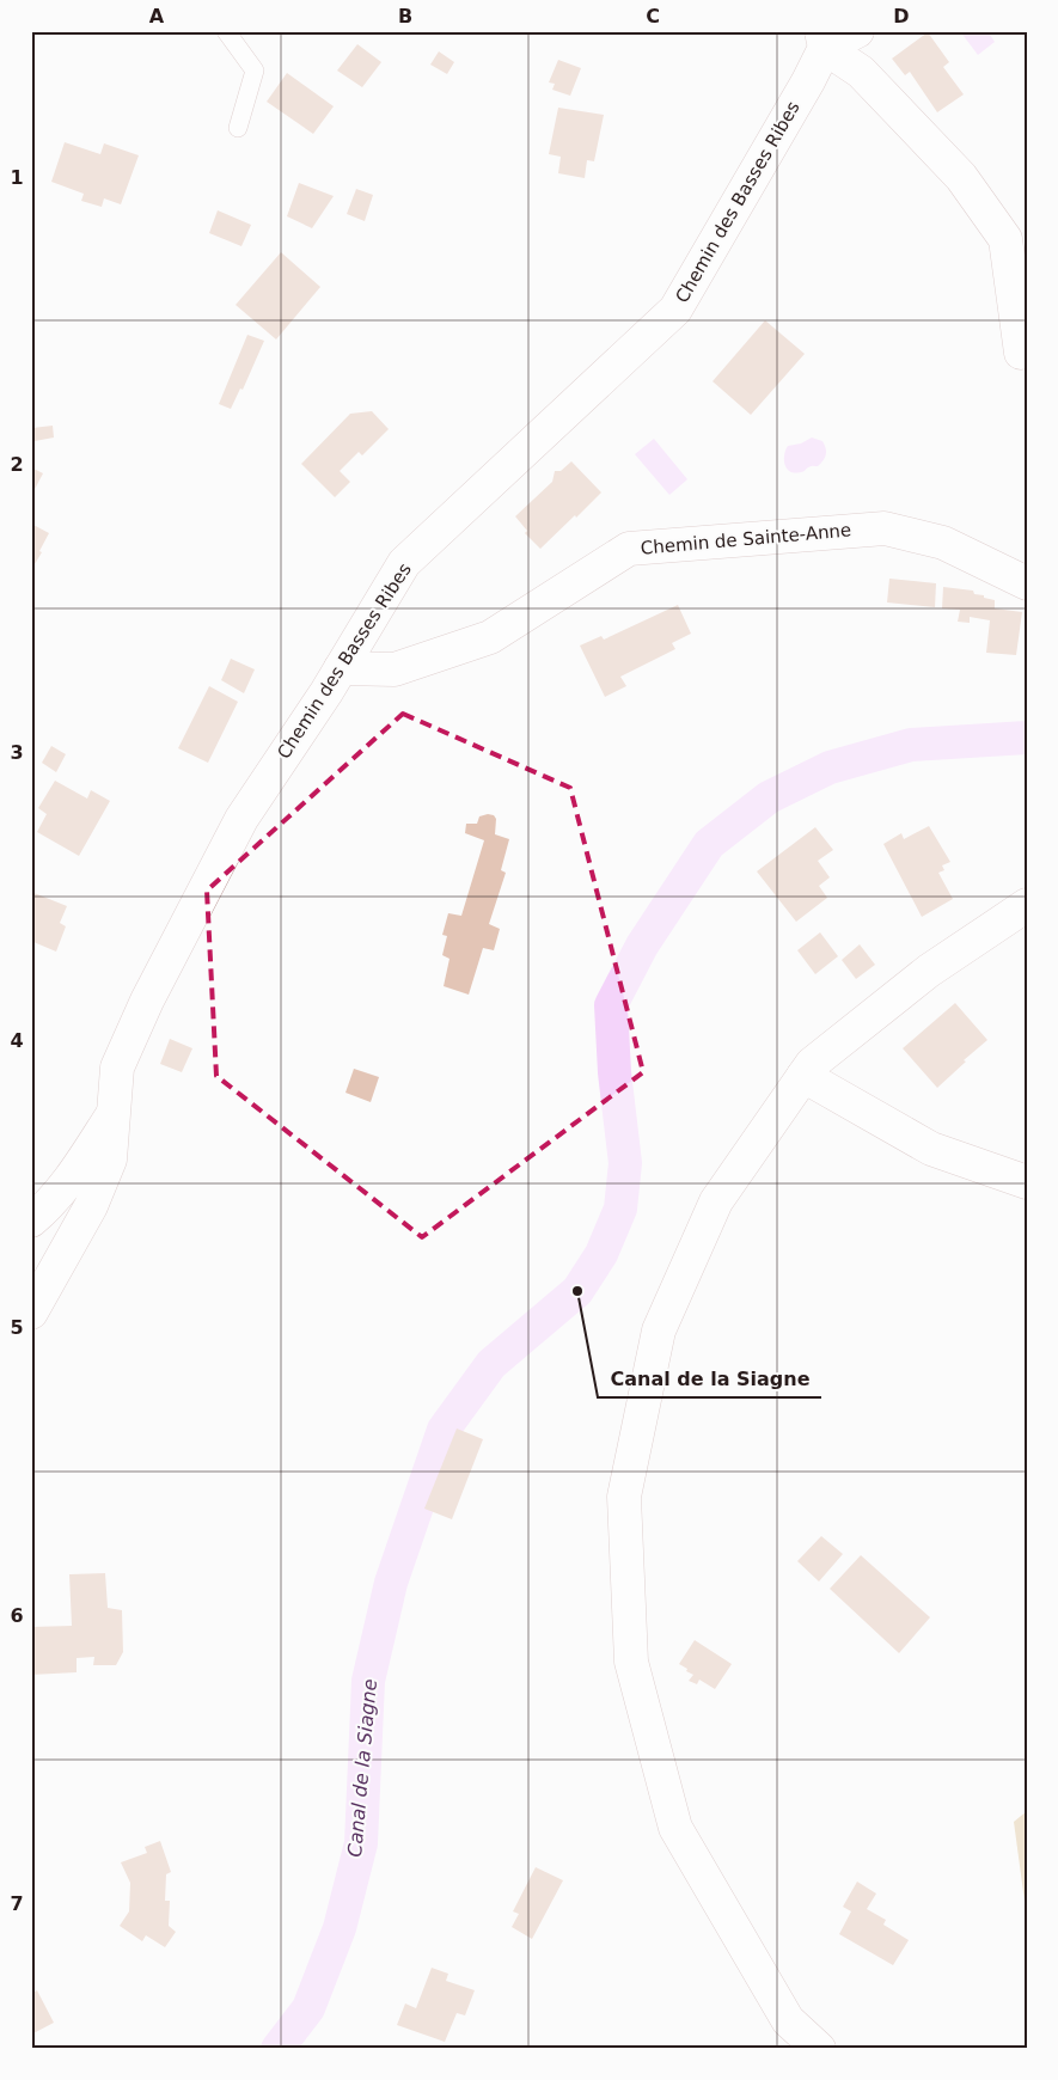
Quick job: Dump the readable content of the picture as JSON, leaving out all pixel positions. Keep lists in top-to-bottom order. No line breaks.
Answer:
{"streets":{"street":["Chemin des Basses Ribes","Chemin de Sainte-Anne"]},"crossings":[["Chemin des Basses Ribes","Chemin de Sainte-Anne"]],"water":["Canal de la Siagne"],"places":["Canal de la Siagne"],"grid":{"columns":["A","B","C","D"],"rows":["1","2","3","4","5","6","7"]}}
